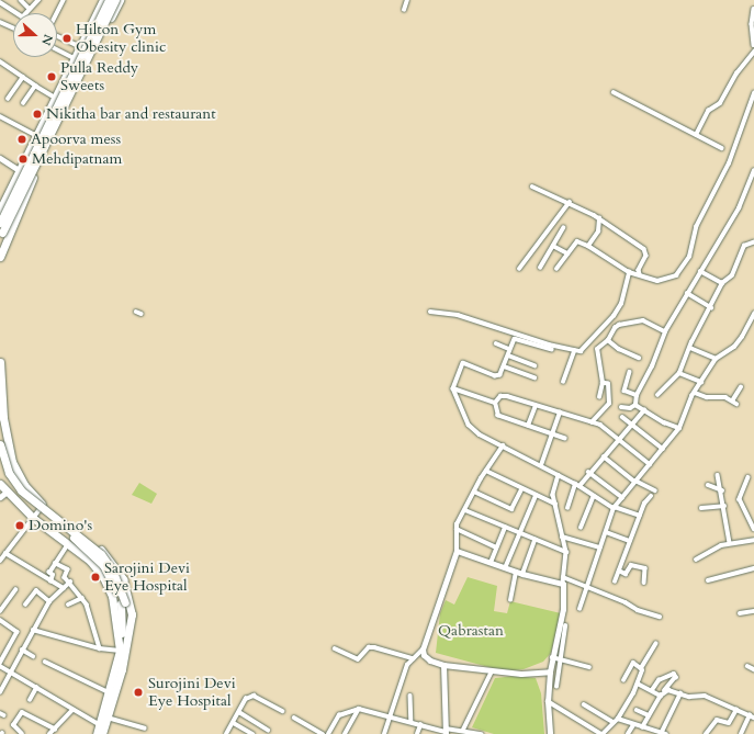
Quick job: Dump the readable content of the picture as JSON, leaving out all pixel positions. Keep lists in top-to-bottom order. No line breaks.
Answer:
{"parks":["Qabrastan"],"places":["Hilton Gym Obesity clinic","Pulla Reddy Sweets","Nikitha bar and restaurant","Apoorva mess","Mehdipatnam","Domino's","Sarojini Devi Eye Hospital","Surojini Devi Eye Hospital"],"north":"right"}
